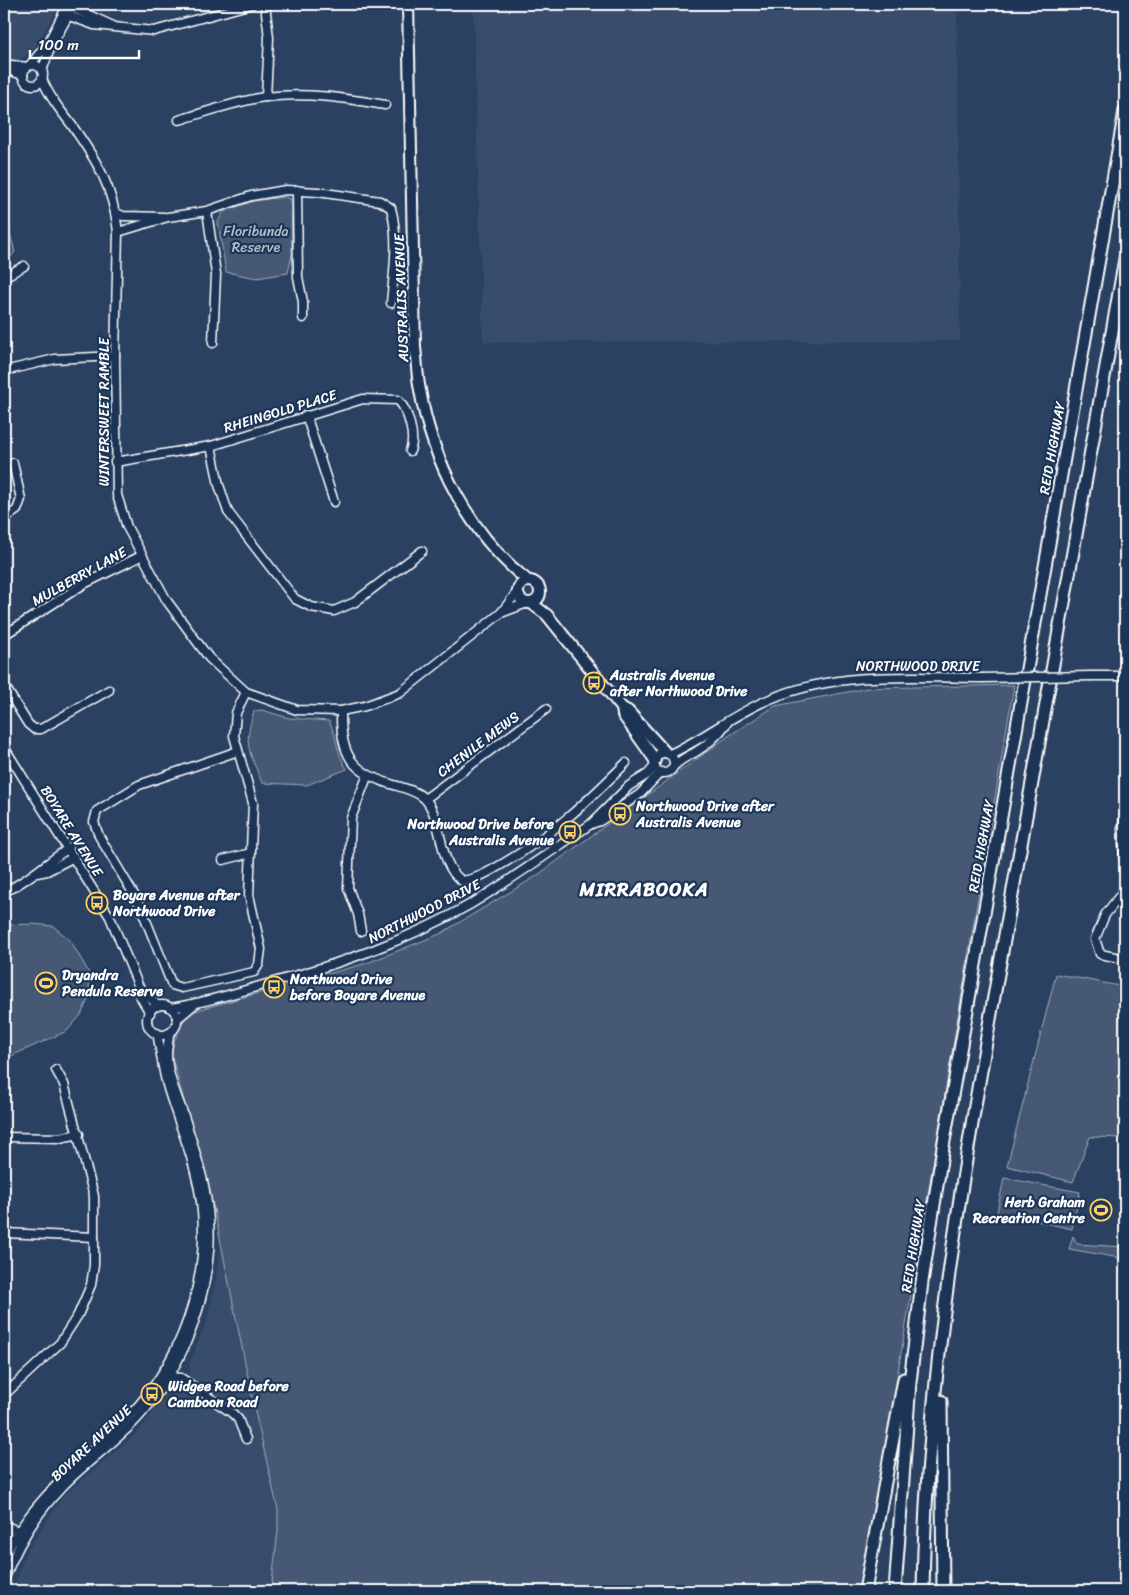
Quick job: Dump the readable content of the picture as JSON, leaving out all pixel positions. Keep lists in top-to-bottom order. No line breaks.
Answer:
{"streets":{"highway":["REID HIGHWAY"],"main road":["AUSTRALIS AVENUE"],"street":["RHEINGOLD PLACE","WINTERSWEET RAMBLE","MULBERRY LANE","NORTHWOOD DRIVE","CHENILE MEWS","BOYARE AVENUE"]},"crossings":[["AUSTRALIS AVENUE","WINTERSWEET RAMBLE"],["RHEINGOLD PLACE","WINTERSWEET RAMBLE"],["WINTERSWEET RAMBLE","MULBERRY LANE"],["NORTHWOOD DRIVE","BOYARE AVENUE"]],"districts":["MIRRABOOKA"],"parks":["Floribunda Reserve"],"places":{"bus stop":["Australis Avenue after Northwood Drive","Northwood Drive after Australis Avenue","Northwood Drive before Australis Avenue","Boyare Avenue after Northwood Drive","Northwood Drive before Boyare Avenue","Widgee Road before Camboon Road"],"sports":["Dryandra Pendula Reserve","Herb Graham Recreation Centre"]},"scale_bar":"100 m"}
